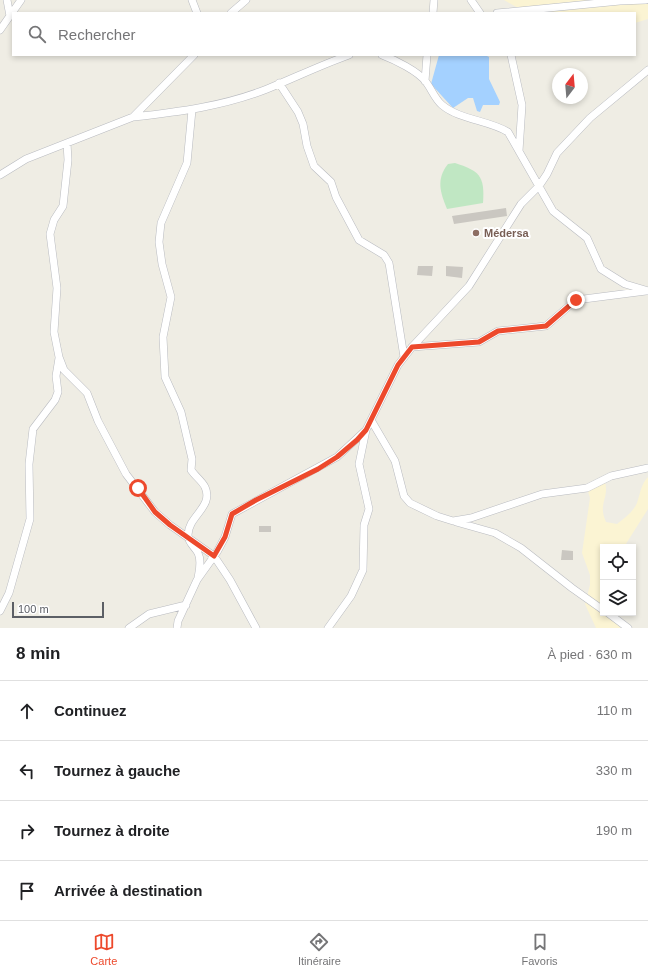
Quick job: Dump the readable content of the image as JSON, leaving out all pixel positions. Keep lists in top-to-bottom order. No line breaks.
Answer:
{"places":["Médersa"],"scale_bar":"100 m","north":"top","page":{"search":"Rechercher","scale":"100 m","heading":["8 min","À pied · 630 m"],"list":[["Continuez","110 m"],["Tournez à gauche","330 m"],["Tournez à droite","190 m"],"Arrivée à destination"],"nav":["Carte","Itinéraire","Favoris"]}}
